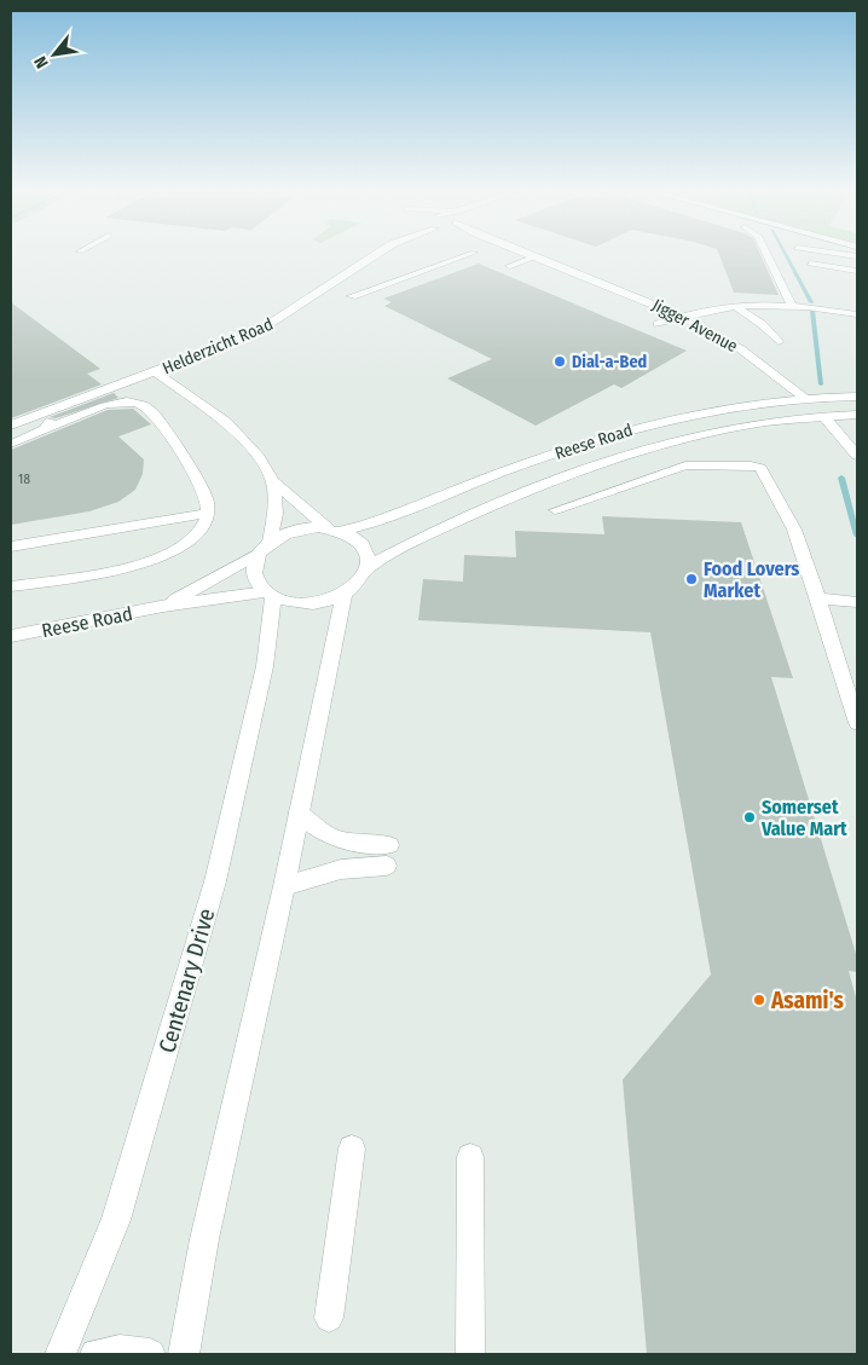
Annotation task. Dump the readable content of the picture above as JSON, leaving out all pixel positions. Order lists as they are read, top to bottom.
{
  "streets": {
    "street": [
      "Jigger Avenue",
      "Helderzicht Road",
      "Reese Road",
      "Centenary Drive"
    ]
  },
  "crossings": [
    ["Jigger Avenue", "Reese Road"],
    ["Reese Road", "Centenary Drive"]
  ],
  "places": [
    "Dial-a-Bed",
    "Food Lovers Market",
    "Somerset Value Mart",
    "Asami's"
  ],
  "house_numbers": ["18"],
  "north": "bottom left"
}
